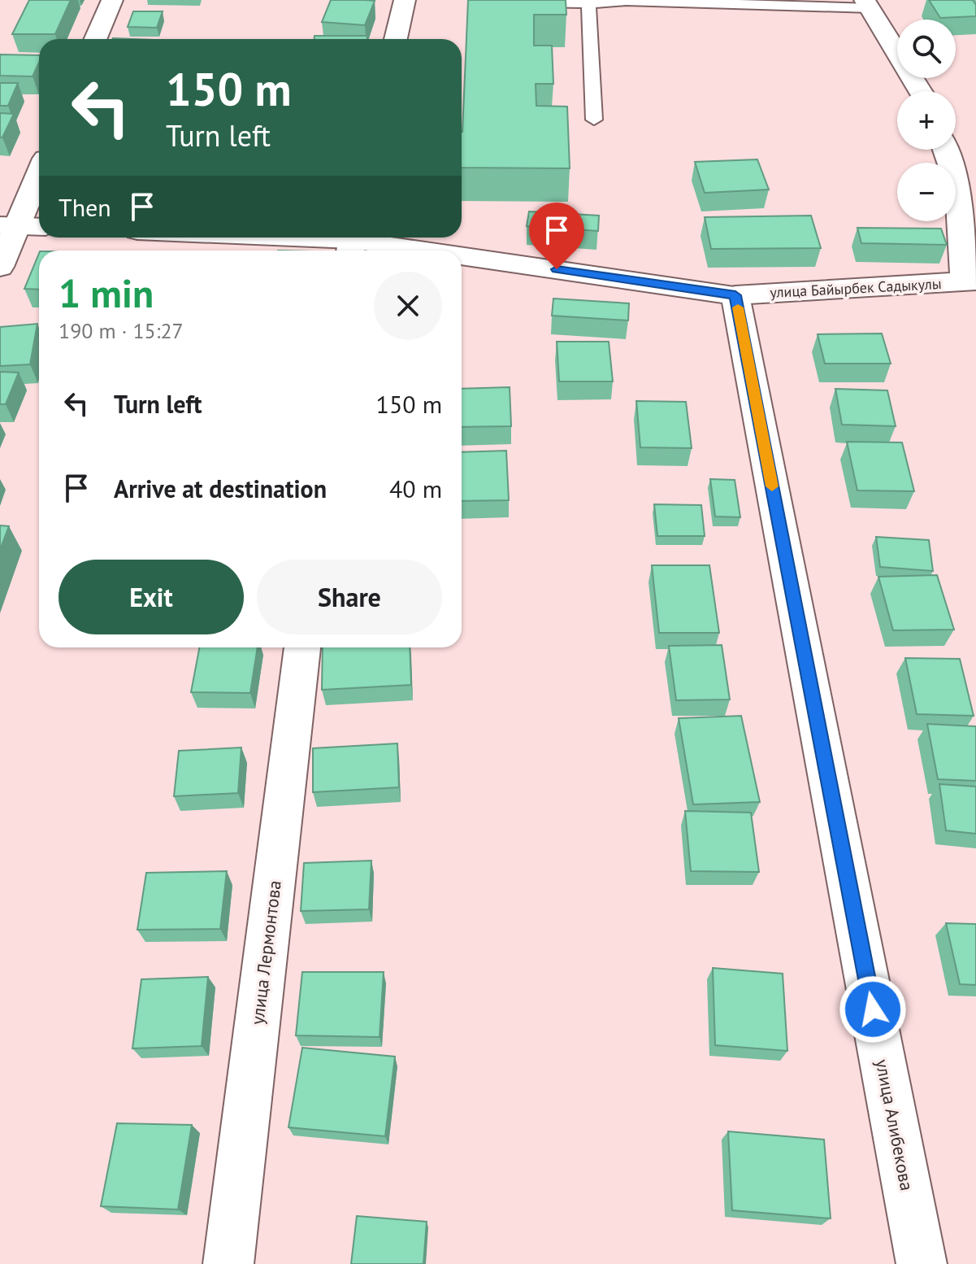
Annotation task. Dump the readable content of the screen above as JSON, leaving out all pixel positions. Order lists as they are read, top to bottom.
{
  "streets": {
    "street": ["улица Байырбек Садыкулы", "улица Лермонтова", "улица Алибекова"]
  },
  "crossings": [
    ["улица Байырбек Садыкулы", "улица Алибекова"]
  ],
  "page": {
    "map_buttons": ["+", "−"],
    "turn": ["150 m", "Turn left"],
    "then": "Then",
    "heading": ["1 min", "190 m · 15:27"],
    "list": [
      {
        "name": "Turn left",
        "value": "150 m"
      },
      {
        "name": "Arrive at destination",
        "value": "40 m"
      }
    ],
    "buttons": ["Exit", "Share"]
  }
}
